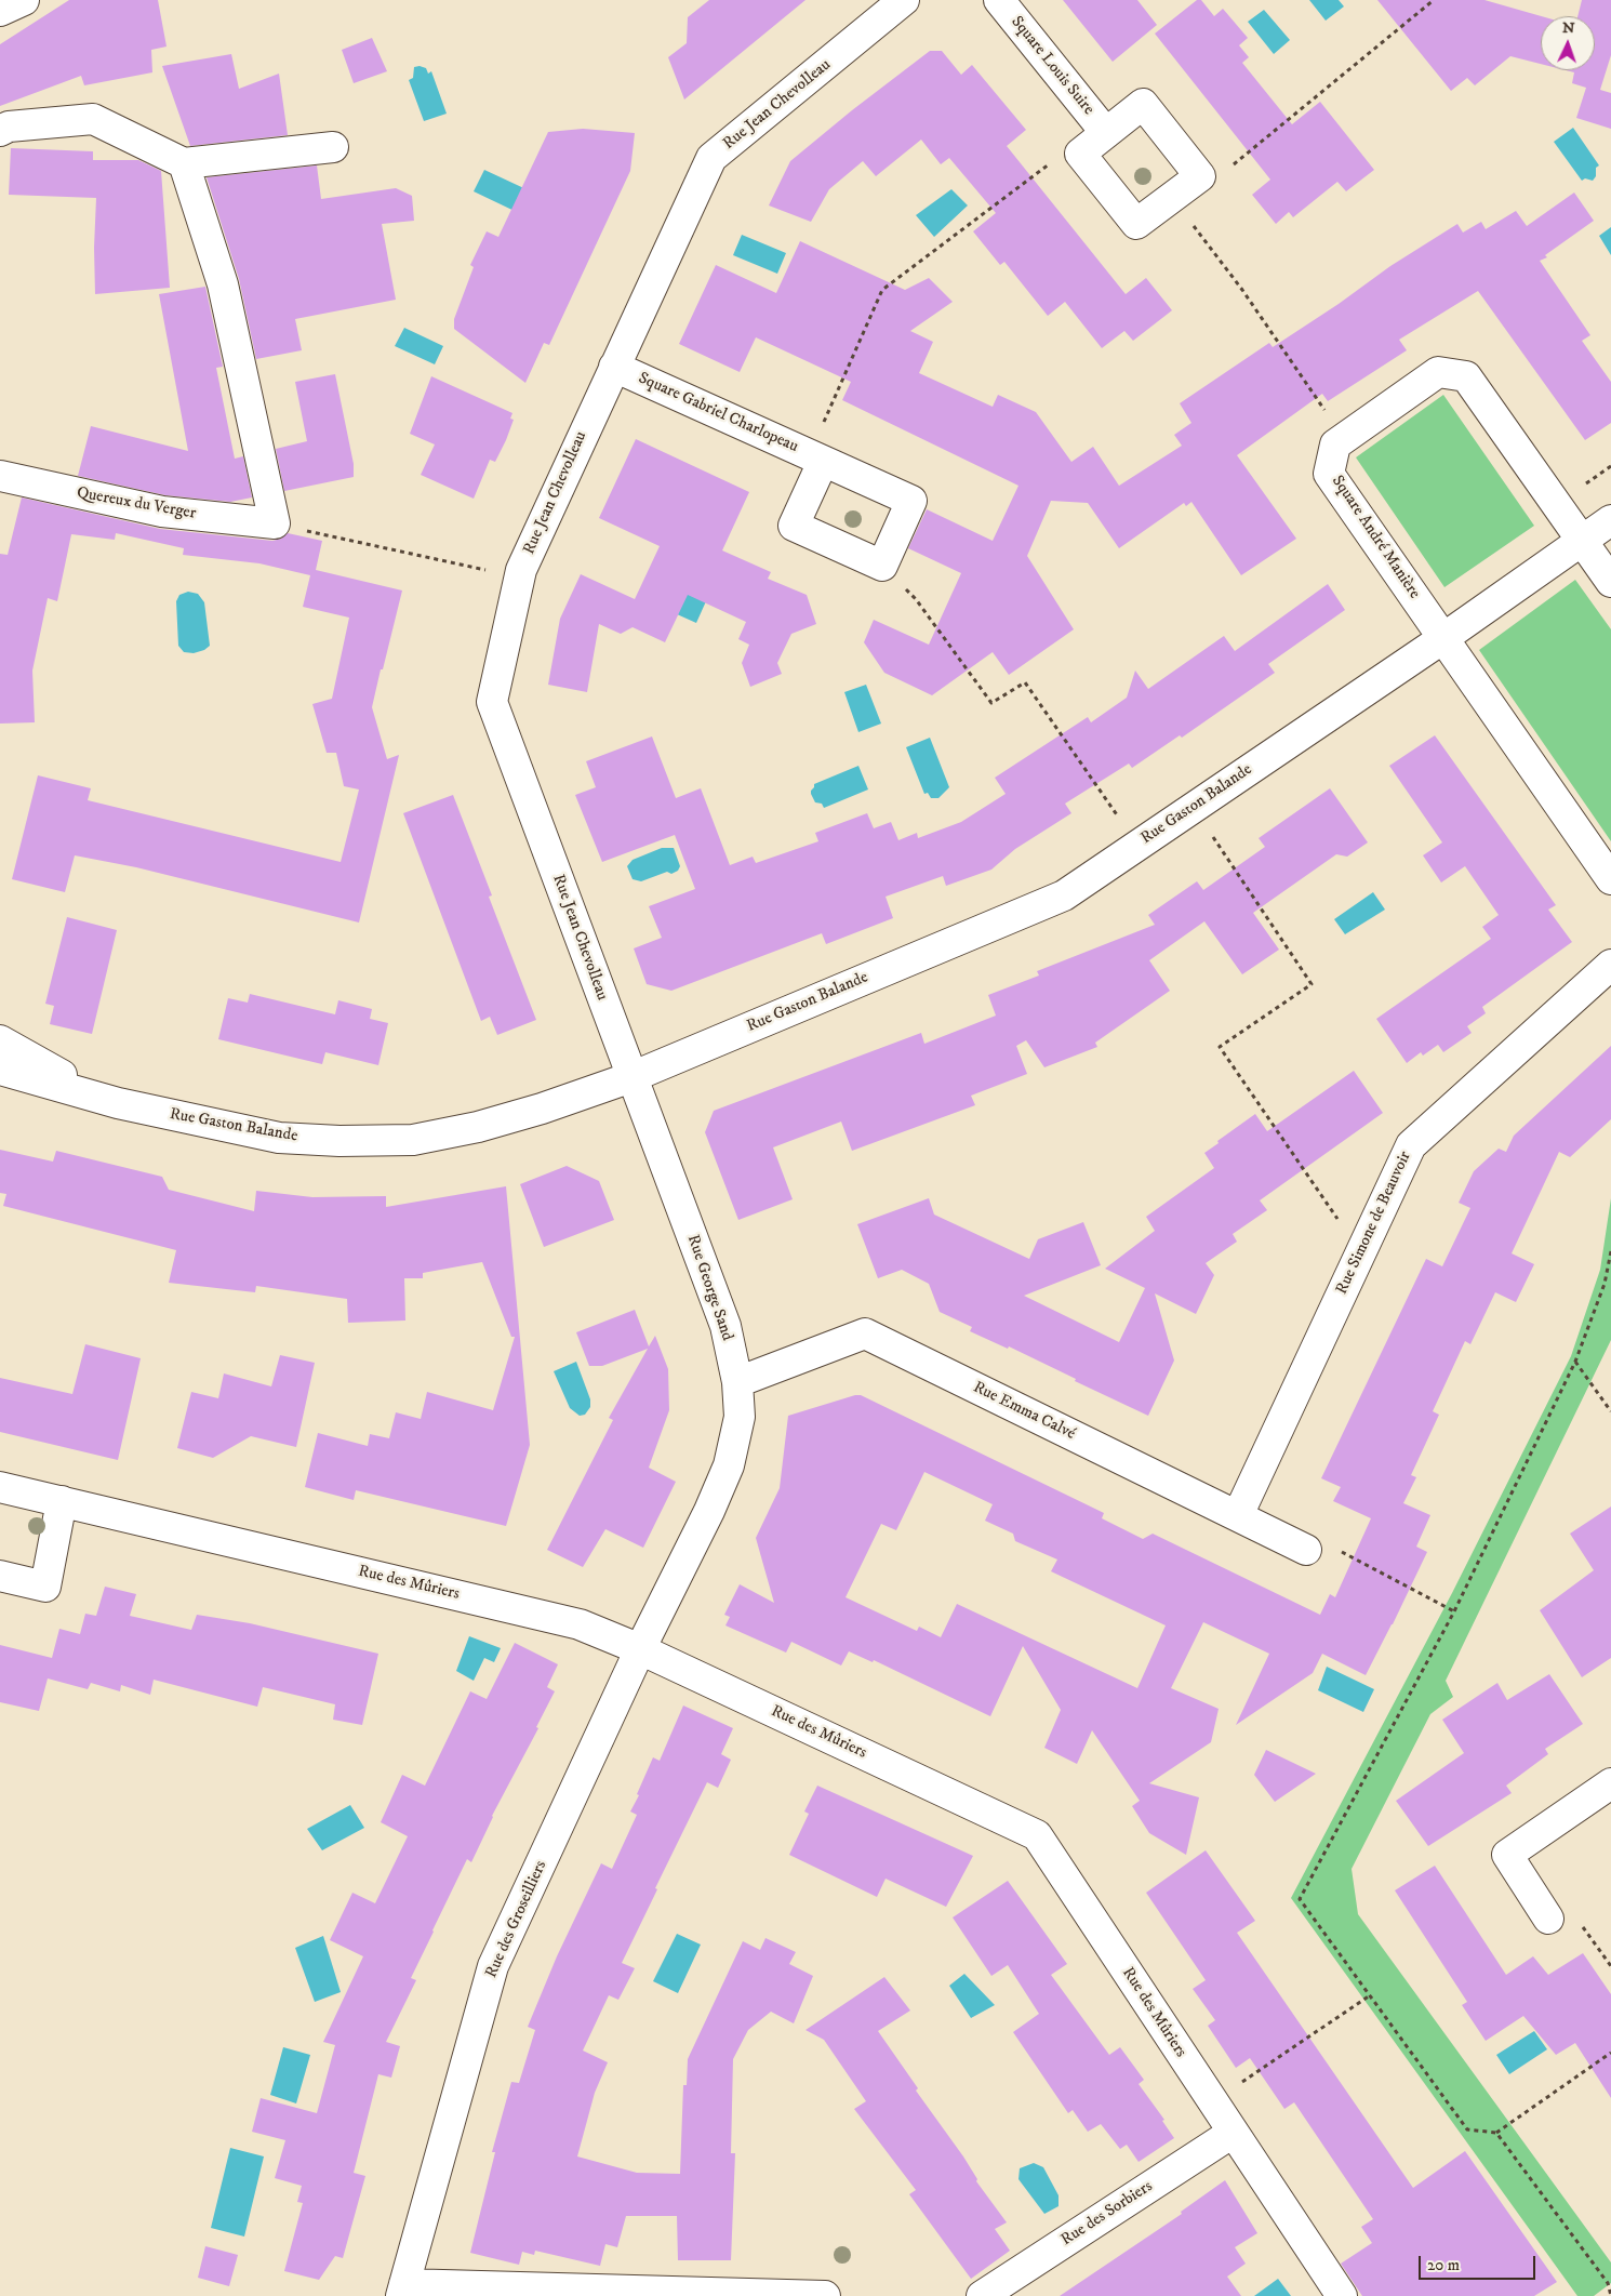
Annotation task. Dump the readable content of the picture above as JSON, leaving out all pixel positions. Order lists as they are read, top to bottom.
{
  "streets": {
    "street": [
      "Square Louis Suire",
      "Rue Jean Chevolleau",
      "Square Gabriel Charlopeau",
      "Quereux du Verger",
      "Square André Manière",
      "Rue Gaston Balande",
      "Rue Simone de Beauvoir",
      "Rue George Sand",
      "Rue Emma Calvé",
      "Rue des Mûriers",
      "Rue des Groseilliers",
      "Rue des Sorbiers"
    ]
  },
  "crossings": [
    ["Rue Jean Chevolleau", "Square Gabriel Charlopeau"],
    ["Rue Jean Chevolleau", "Rue Gaston Balande"],
    ["Rue Jean Chevolleau", "Rue George Sand"],
    ["Square André Manière", "Rue Gaston Balande"],
    ["Rue Gaston Balande", "Rue George Sand"],
    ["Rue Simone de Beauvoir", "Rue Emma Calvé"],
    ["Rue George Sand", "Rue Emma Calvé"],
    ["Rue George Sand", "Rue des Mûriers"],
    ["Rue George Sand", "Rue des Groseilliers"],
    ["Rue des Mûriers", "Rue des Groseilliers"],
    ["Rue des Mûriers", "Rue des Sorbiers"]
  ],
  "scale_bar": "20 m",
  "north": "top"
}
